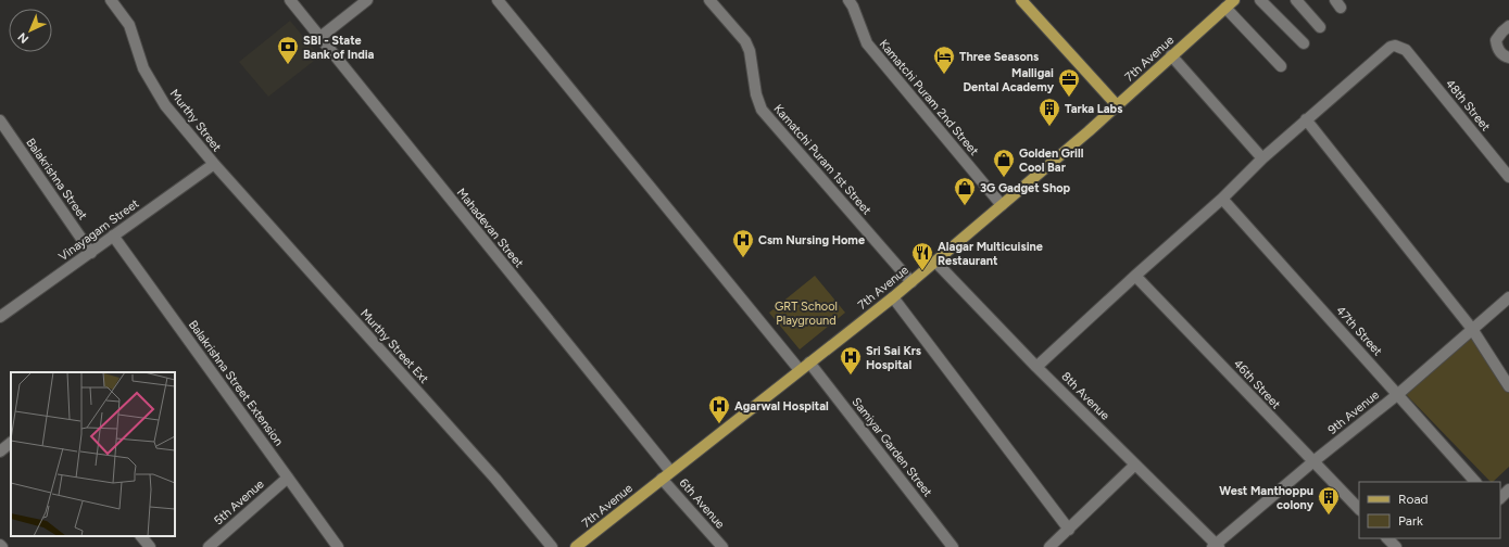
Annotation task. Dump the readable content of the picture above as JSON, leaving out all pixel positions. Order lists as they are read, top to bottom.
{
  "streets": {
    "main road": ["7th Avenue"],
    "street": [
      "Kamatchi Puram 2nd Street",
      "48th Street",
      "Murthy Street",
      "Kamatchi Puram 1st Street",
      "Balakrishna Street",
      "Mahadevan Street",
      "Vinayagam Street",
      "47th Street",
      "Murthy Street Ext",
      "Balakrishna Street Extension",
      "46th Street",
      "8th Avenue",
      "9th Avenue",
      "Samiyar Garden Street",
      "5th Avenue",
      "6th Avenue"
    ]
  },
  "crossings": [
    ["7th Avenue", "Kamatchi Puram 2nd Street"],
    ["7th Avenue", "Kamatchi Puram 1st Street"],
    ["7th Avenue", "Mahadevan Street"],
    ["7th Avenue", "8th Avenue"],
    ["7th Avenue", "Samiyar Garden Street"],
    ["7th Avenue", "6th Avenue"],
    ["Murthy Street", "Vinayagam Street"],
    ["Murthy Street", "Murthy Street Ext"],
    ["Balakrishna Street", "Vinayagam Street"],
    ["Mahadevan Street", "6th Avenue"],
    ["Vinayagam Street", "Murthy Street Ext"],
    ["Vinayagam Street", "Balakrishna Street Extension"],
    ["47th Street", "9th Avenue"],
    ["Balakrishna Street Extension", "5th Avenue"],
    ["46th Street", "9th Avenue"],
    ["8th Avenue", "9th Avenue"]
  ],
  "parks": ["GRT School Playground"],
  "places": {
    "bank": ["SBI - State Bank of India"],
    "hotel": ["Three Seasons"],
    "office": ["Malligai Dental Academy"],
    "building": ["Tarka Labs", "West Manthoppu colony"],
    "shop": ["Golden Grill Cool Bar", "3G Gadget Shop"],
    "hospital": ["Csm Nursing Home", "Sri Sai Krs Hospital", "Agarwal Hospital"],
    "restaurant": ["Alagar Multicuisine Restaurant"]
  },
  "legend": ["Road", "Park"],
  "north": "bottom left"
}
